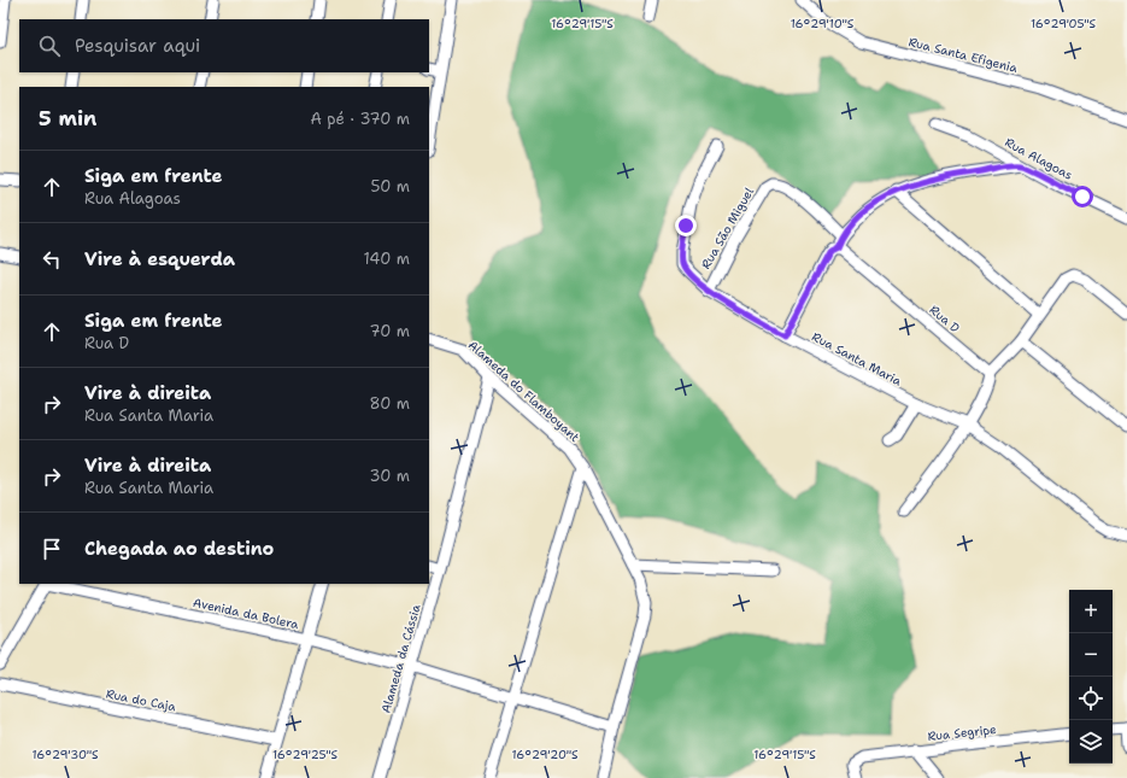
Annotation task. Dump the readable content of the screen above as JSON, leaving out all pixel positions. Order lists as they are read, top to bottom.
{
  "streets": {
    "street": [
      "Rua Santa Efigenia",
      "Rua Alagoas",
      "Rua São Miguel",
      "Rua D",
      "Rua Santa Maria",
      "Alameda do Flamboyant",
      "Avenida da Bolera",
      "Alameda da Cássia",
      "Rua do Caja",
      "Rua Segripe"
    ]
  },
  "crossings": [
    ["Rua São Miguel", "Rua Santa Maria"],
    ["Alameda do Flamboyant", "Avenida da Bolera"],
    ["Alameda do Flamboyant", "Alameda da Cássia"],
    ["Avenida da Bolera", "Alameda da Cássia"]
  ],
  "page": {
    "search": "Pesquisar aqui",
    "heading": ["5 min", "A pé · 370 m"],
    "list": [
      ["Siga em frente", "Rua Alagoas", "50 m"],
      ["Vire à esquerda", "140 m"],
      ["Siga em frente", "Rua D", "70 m"],
      ["Vire à direita", "Rua Santa Maria", "80 m"],
      ["Vire à direita", "Rua Santa Maria", "30 m"],
      "Chegada ao destino"
    ],
    "map_buttons": ["+", "−"]
  },
  "coordinates": [
    "16°29'15\"S",
    "16°29'10\"S",
    "16°29'05\"S",
    "16°29'30\"S",
    "16°29'25\"S",
    "16°29'20\"S"
  ]
}
